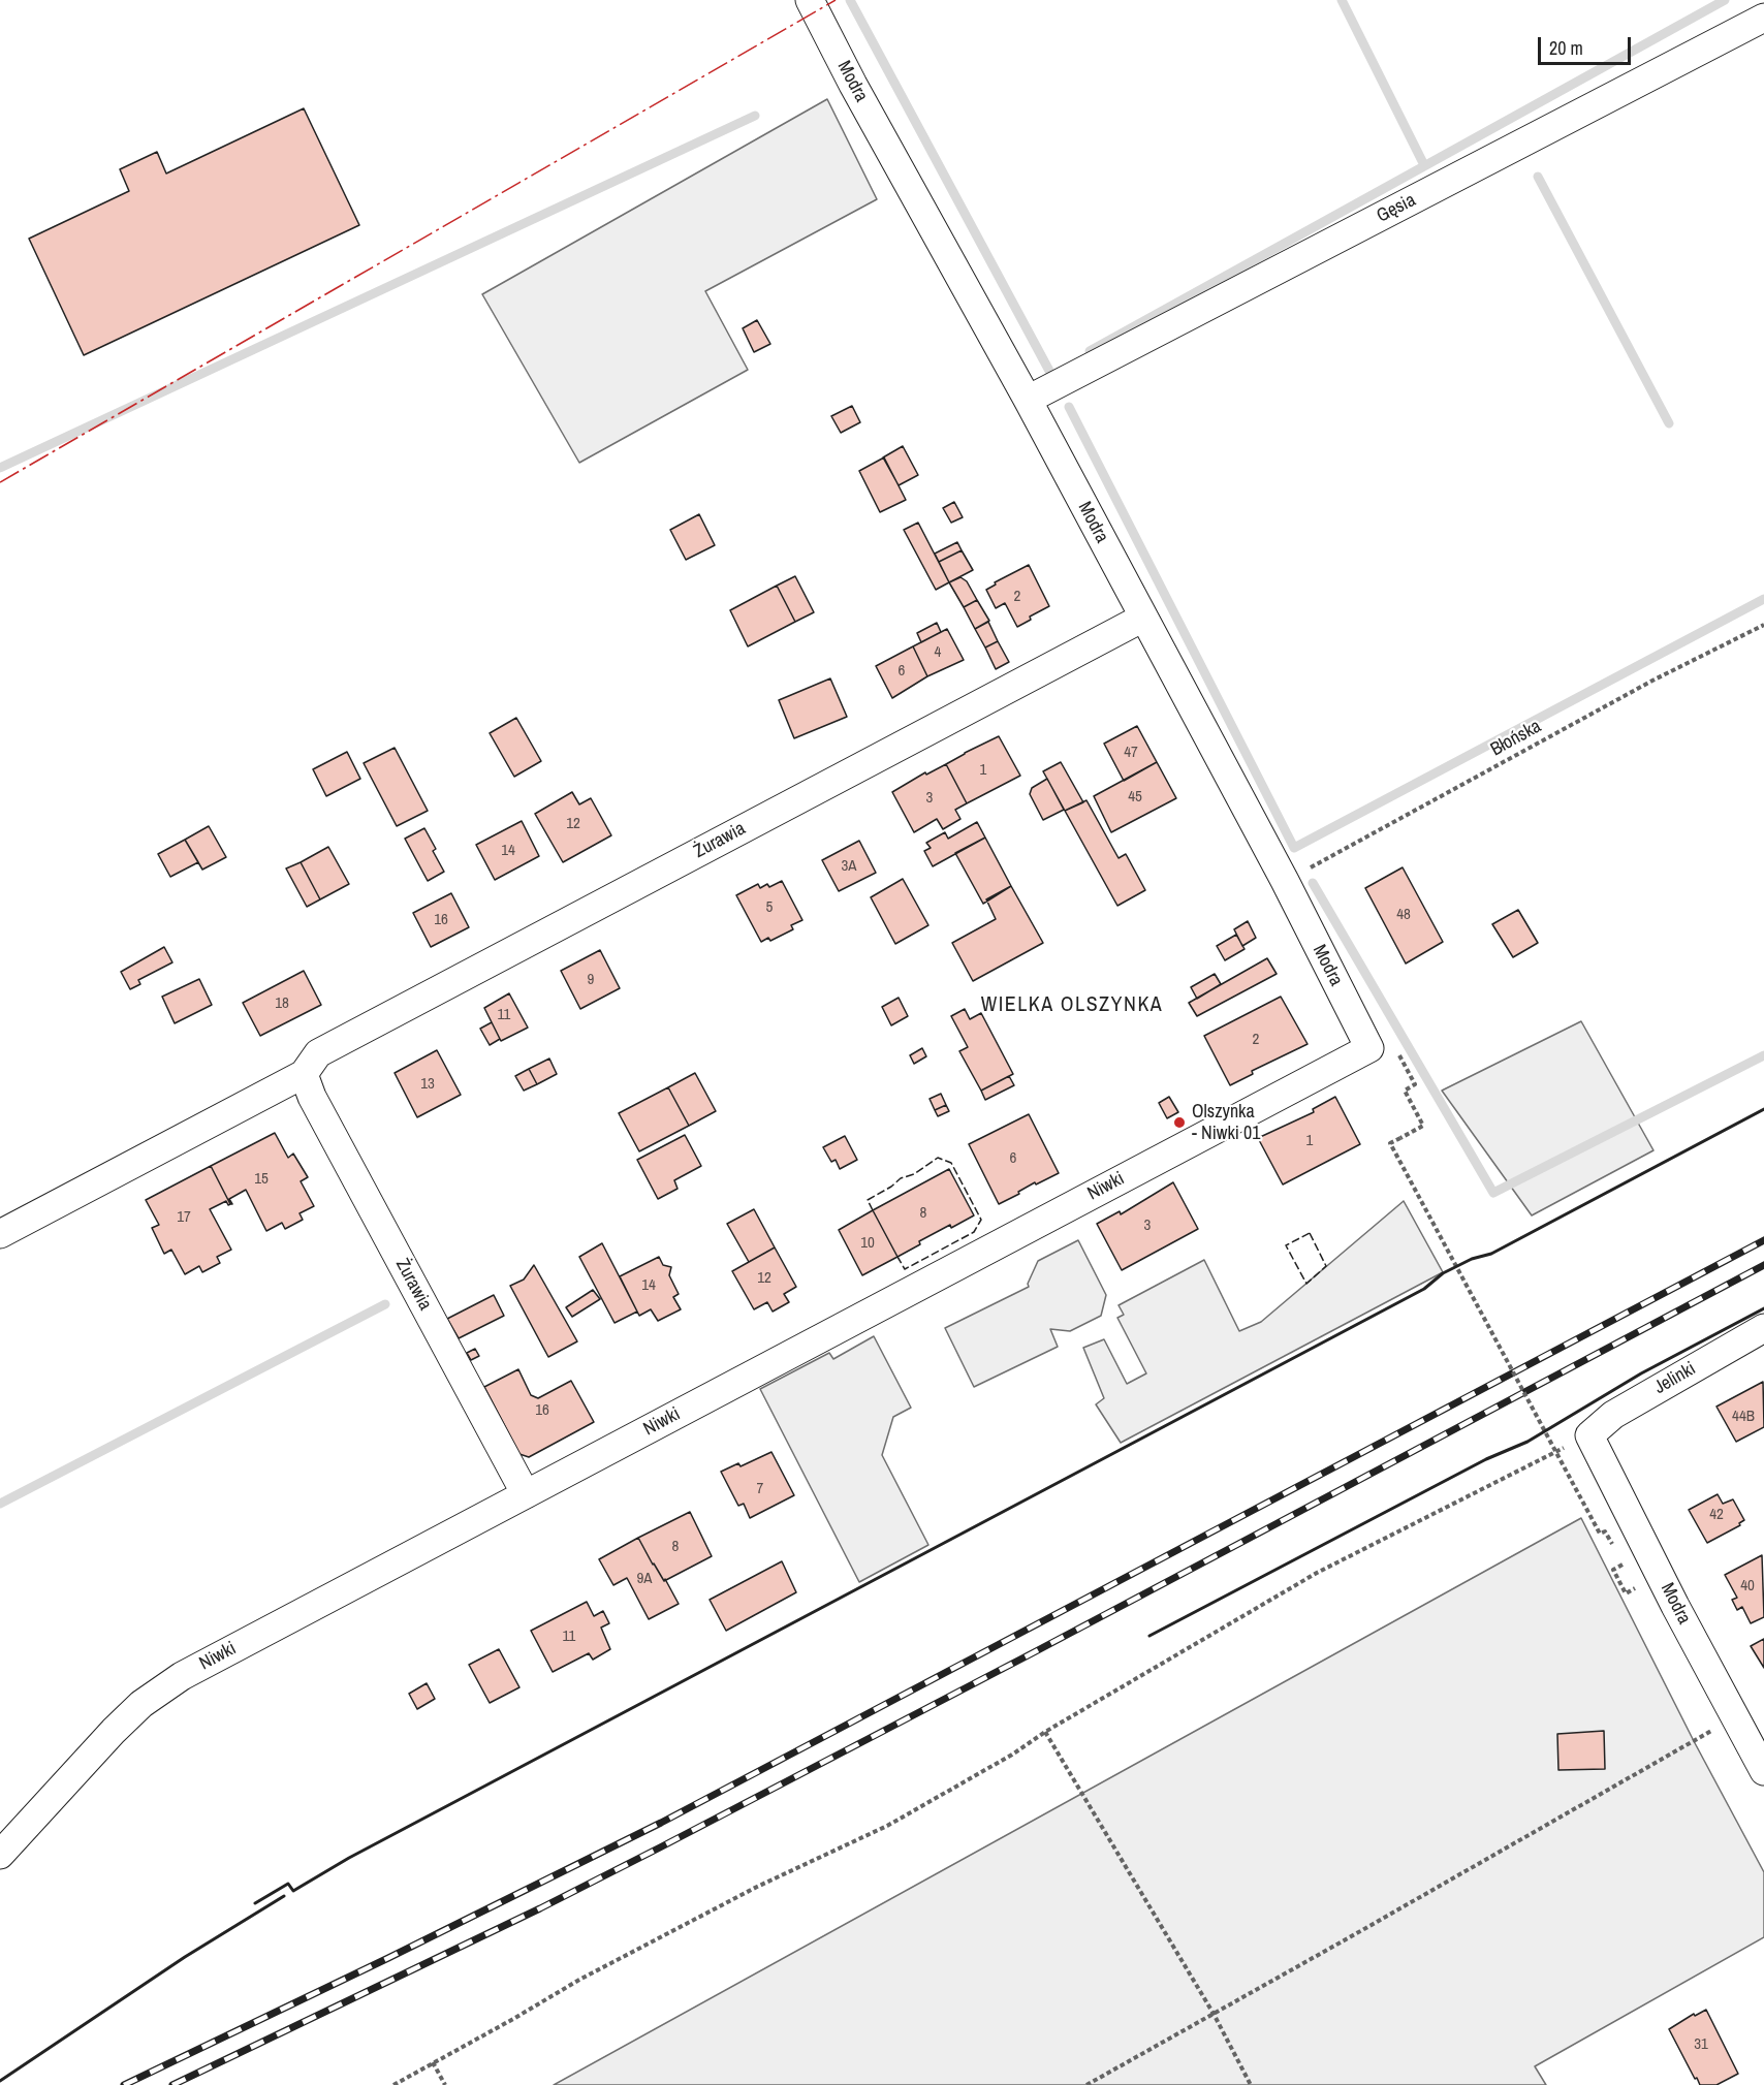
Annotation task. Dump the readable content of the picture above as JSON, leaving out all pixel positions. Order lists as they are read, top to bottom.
{
  "streets": {
    "street": [
      "Modra",
      "Gęsia",
      "Żurawia",
      "Niwki",
      "Jelinki"
    ],
    "path": ["Błońska"]
  },
  "crossings": [
    ["Modra", "Gęsia"],
    ["Modra", "Błońska"],
    ["Modra", "Żurawia"],
    ["Modra", "Niwki"],
    ["Modra", "Jelinki"],
    ["Żurawia", "Niwki"]
  ],
  "districts": ["WIELKA OLSZYNKA"],
  "places": ["Olszynka - Niwki 01"],
  "house_numbers": [
    "2",
    "4",
    "6",
    "47",
    "1",
    "45",
    "3",
    "12",
    "14",
    "3A",
    "5",
    "48",
    "16",
    "9",
    "18",
    "11",
    "2",
    "13",
    "1",
    "6",
    "15",
    "8",
    "17",
    "3",
    "10",
    "12",
    "14",
    "16",
    "44B",
    "7",
    "42",
    "8",
    "9A",
    "40",
    "11",
    "31"
  ],
  "scale_bar": "20 m"
}
